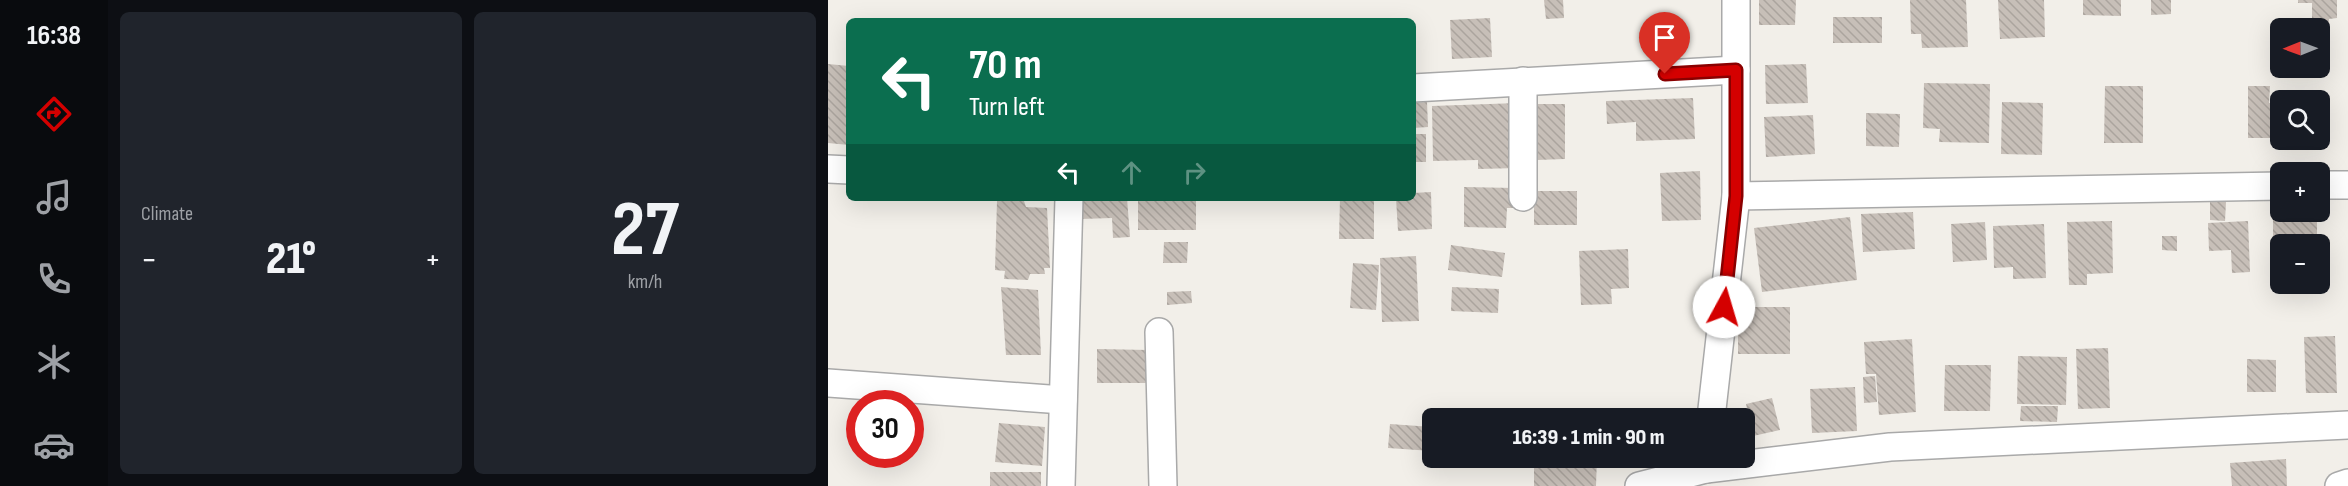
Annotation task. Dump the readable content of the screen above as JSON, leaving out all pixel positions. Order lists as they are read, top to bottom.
{
  "north": "left",
  "page": {
    "tabs": "16:38",
    "tile": [
      "Climate",
      ["27", "km/h"]
    ],
    "map_buttons": ["+", "−"],
    "turn": ["70 m", "Turn left"],
    "heat": ["−", "21°", "+"],
    "limit": "30",
    "trip": "16:39 · 1 min · 90 m"
  }
}
